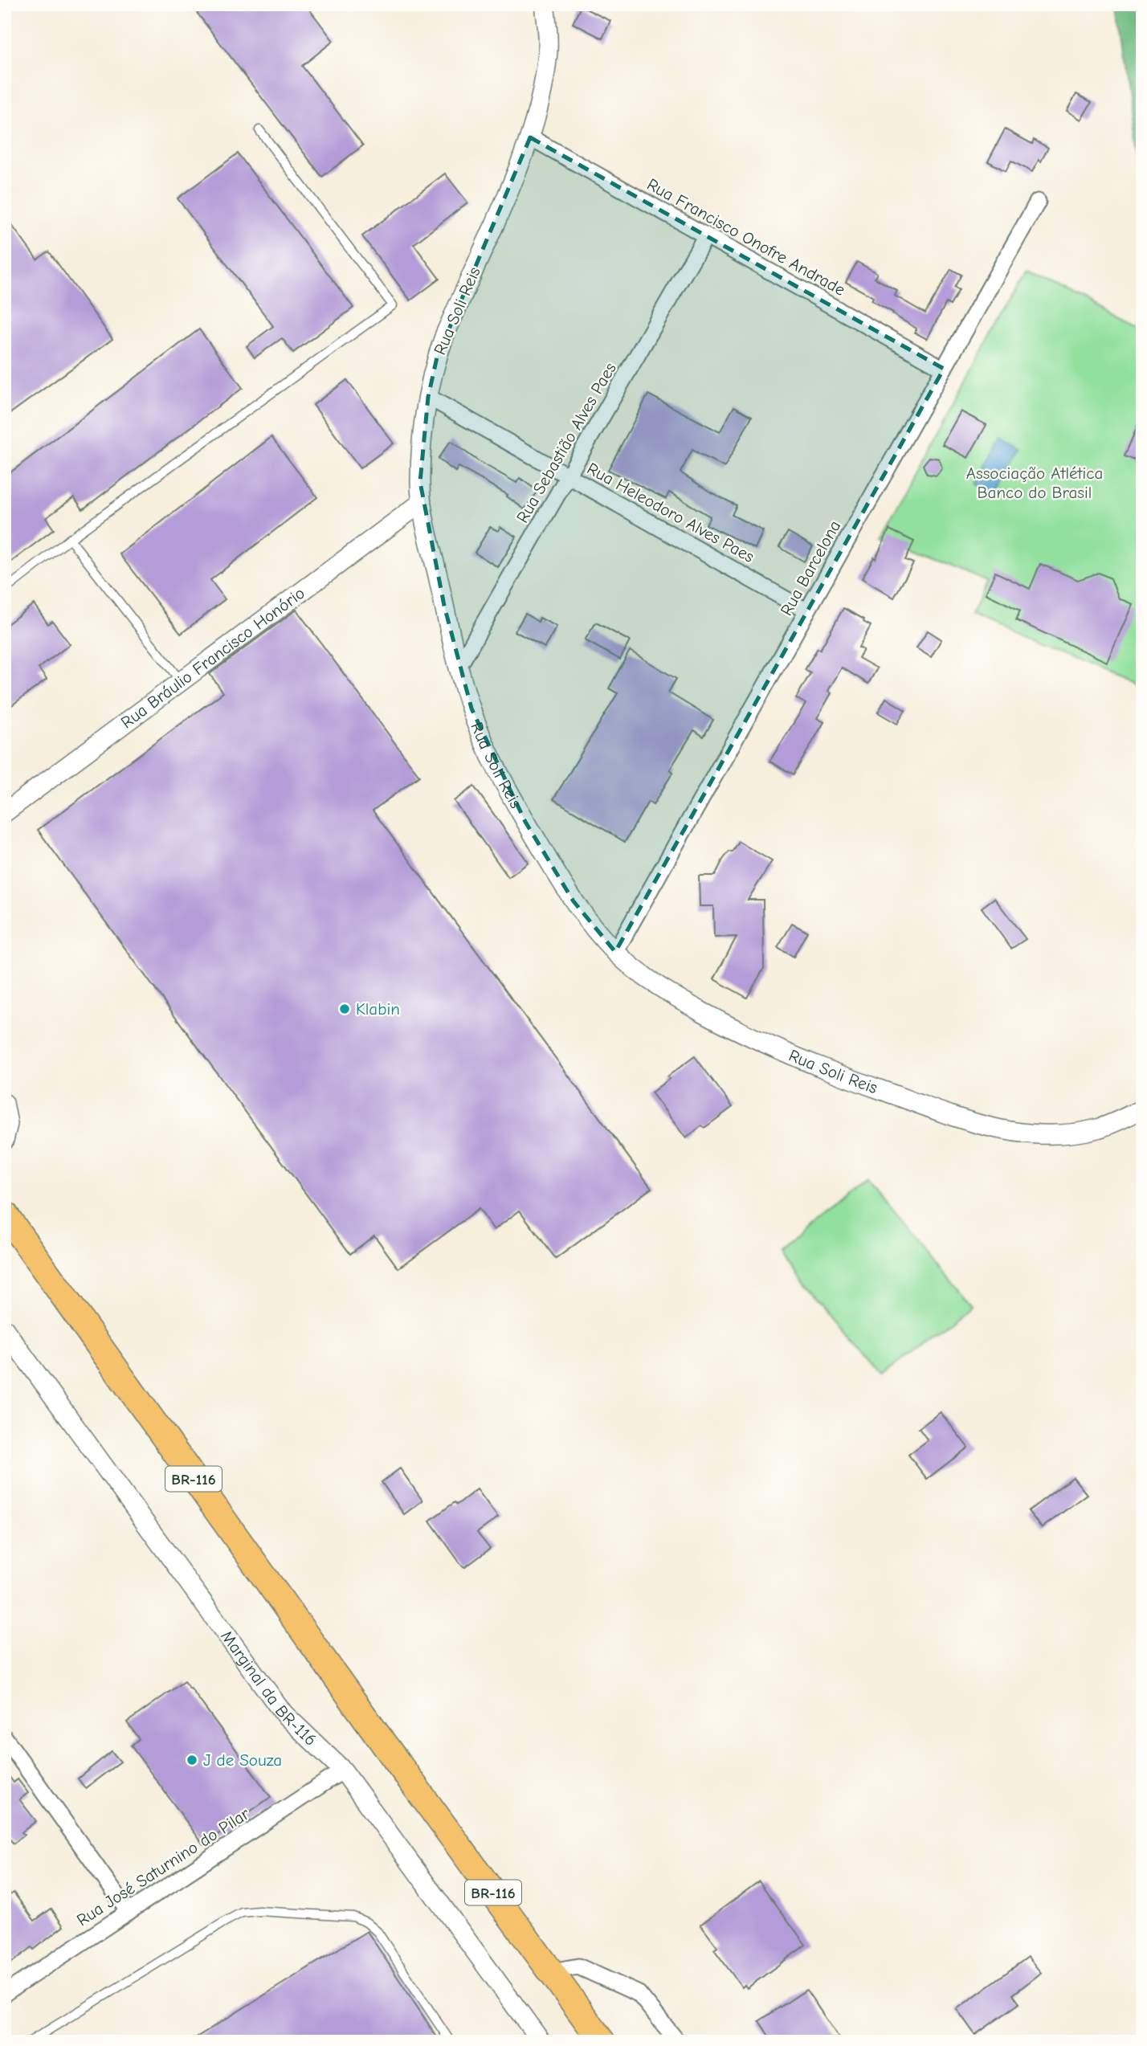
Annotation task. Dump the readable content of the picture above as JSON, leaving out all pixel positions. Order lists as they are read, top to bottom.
{
  "streets": {
    "highway": ["BR-116"],
    "street": [
      "Rua Francisco Onofre Andrade",
      "Rua Soli Reis",
      "Rua Sebastião Alves Paes",
      "Rua Heleodoro Alves Paes",
      "Rua Barcelona",
      "Rua Bráulio Francisco Honório",
      "Marginal da BR-116",
      "Rua José Saturnino do Pilar"
    ]
  },
  "crossings": [
    ["Rua Francisco Onofre Andrade", "Rua Soli Reis"],
    ["Rua Francisco Onofre Andrade", "Rua Sebastião Alves Paes"],
    ["Rua Francisco Onofre Andrade", "Rua Barcelona"],
    ["Rua Soli Reis", "Rua Sebastião Alves Paes"],
    ["Rua Soli Reis", "Rua Heleodoro Alves Paes"],
    ["Rua Soli Reis", "Rua Barcelona"],
    ["Rua Soli Reis", "Rua Bráulio Francisco Honório"],
    ["Rua Sebastião Alves Paes", "Rua Heleodoro Alves Paes"],
    ["Rua Heleodoro Alves Paes", "Rua Barcelona"],
    ["Marginal da BR-116", "Rua José Saturnino do Pilar"]
  ],
  "parks": ["Associação Atlética Banco do Brasil"],
  "places": ["Klabin", "J de Souza"]
}
